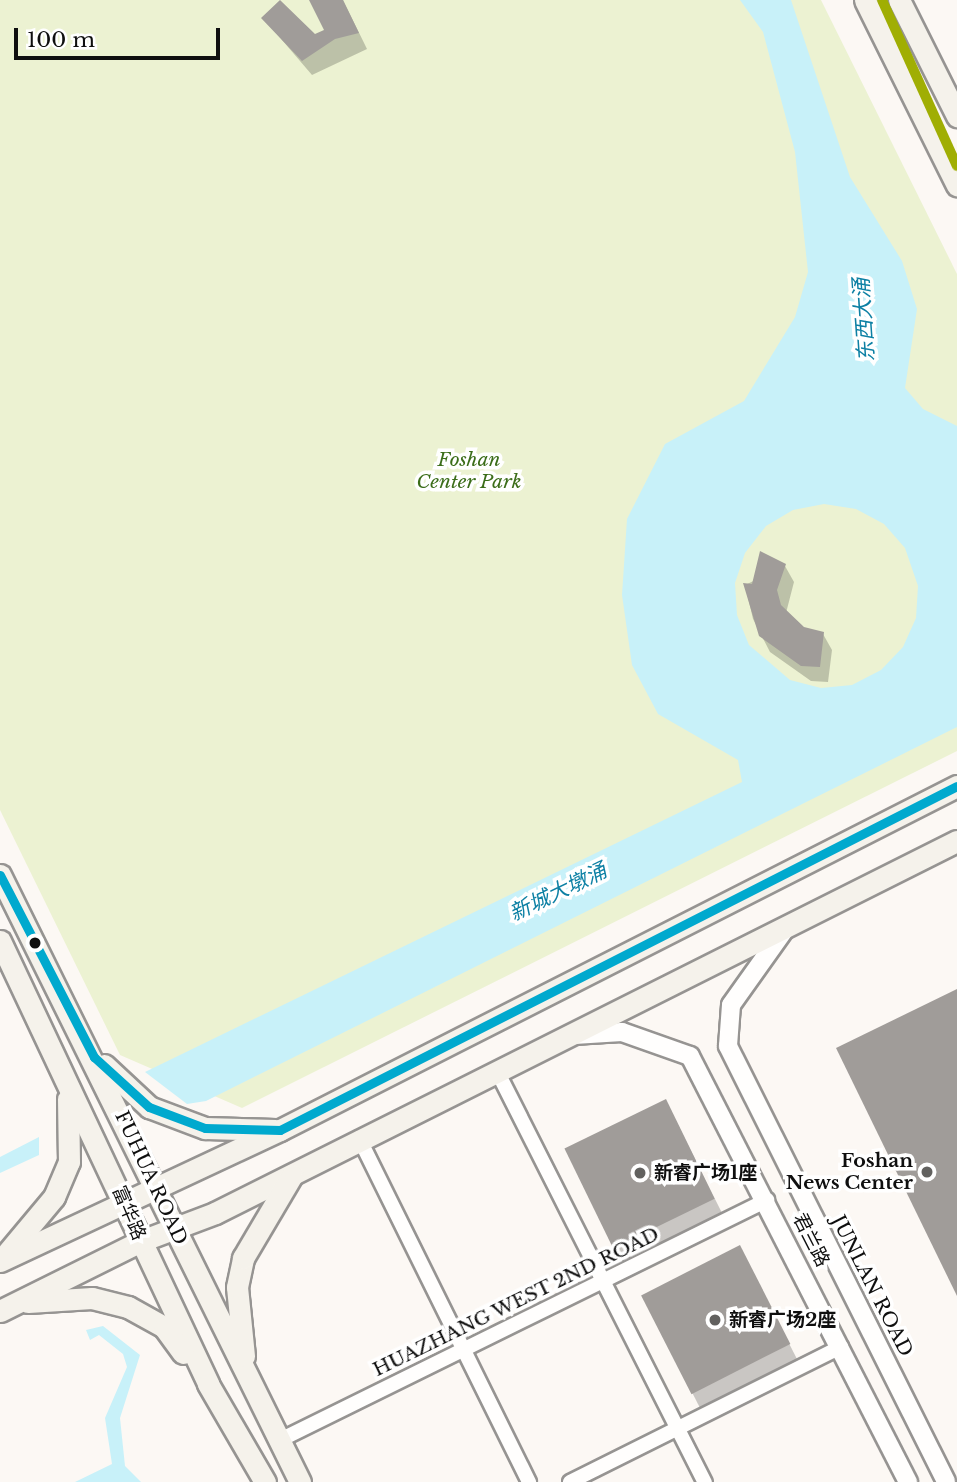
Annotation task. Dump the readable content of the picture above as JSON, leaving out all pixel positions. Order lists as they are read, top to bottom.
{
  "streets": {
    "main road": ["FUHUA ROAD", "富华路"],
    "street": ["君兰路", "JUNLAN ROAD", "HUAZHANG WEST 2ND ROAD"]
  },
  "crossings": [
    ["FUHUA ROAD", "HUAZHANG WEST 2ND ROAD"],
    ["君兰路", "HUAZHANG WEST 2ND ROAD"]
  ],
  "water": ["东西大涌", "新城大墩涌"],
  "parks": ["Foshan Center Park"],
  "places": ["Foshan News Center", "新睿广场1座", "新睿广场2座"],
  "scale_bar": "100 m"
}
